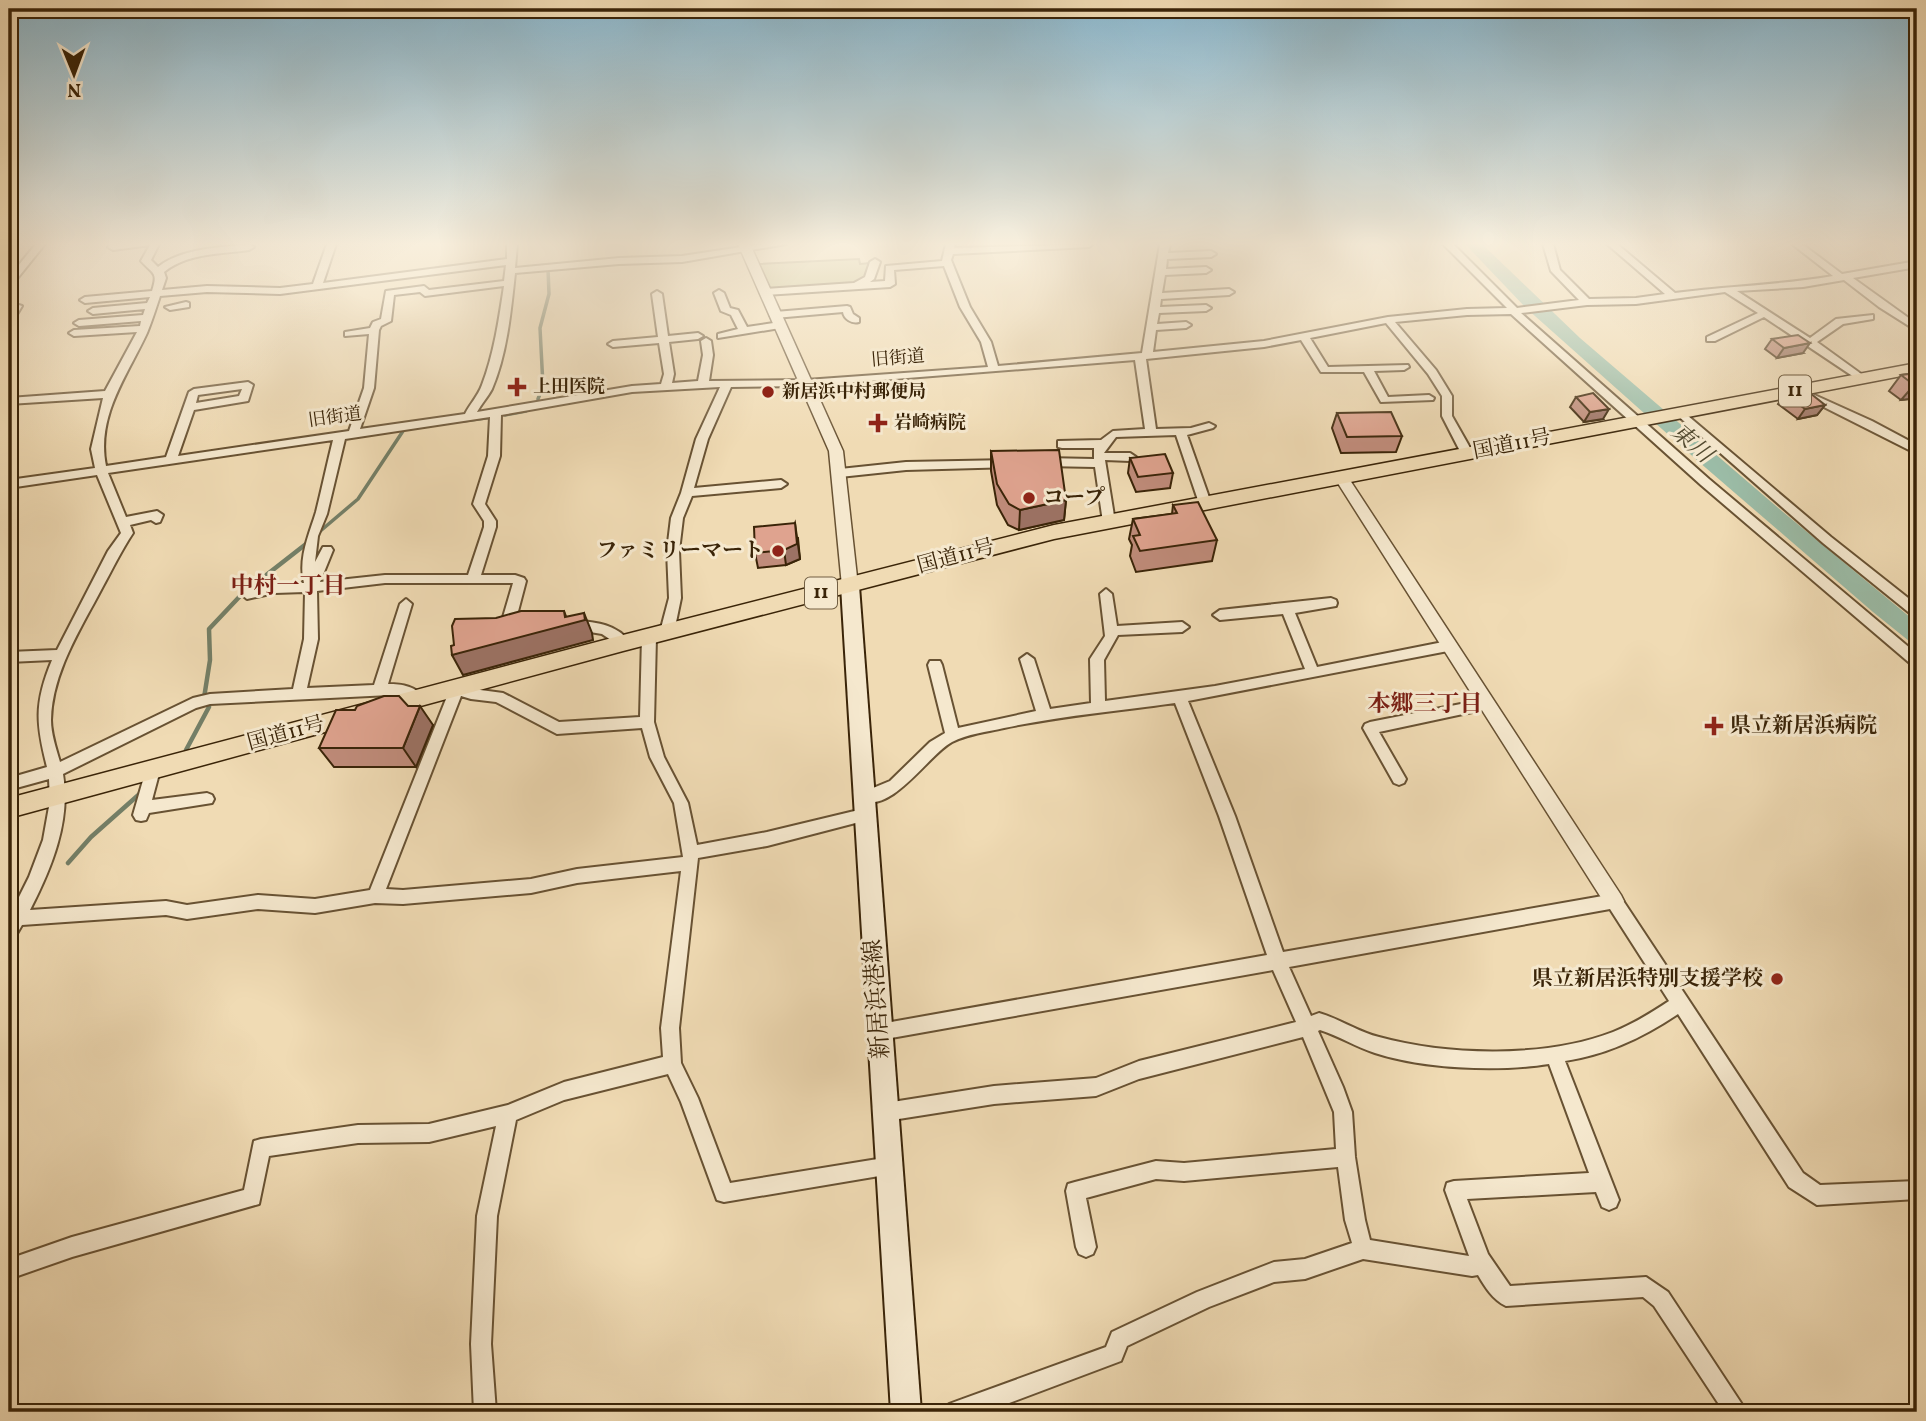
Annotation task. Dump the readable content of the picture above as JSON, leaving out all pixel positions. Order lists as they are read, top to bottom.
{
  "streets": {
    "highway": ["11", "国道11号"],
    "main road": ["新居浜港線"],
    "street": ["旧街道"]
  },
  "crossings": [
    ["国道11号", "新居浜港線"]
  ],
  "districts": ["中村一丁目", "本郷三丁目"],
  "water": ["東川"],
  "places": {
    "health": ["上田医院", "岩崎病院", "県立新居浜病院"],
    "other": [
      "新居浜中村郵便局",
      "コープ",
      "ファミリーマート",
      "県立新居浜特別支援学校"
    ]
  },
  "north": "bottom"
}
